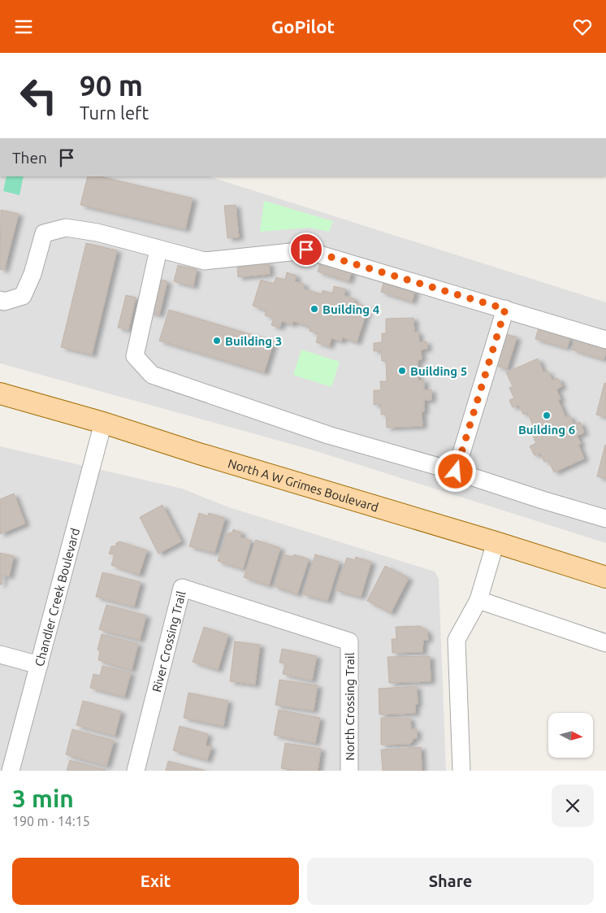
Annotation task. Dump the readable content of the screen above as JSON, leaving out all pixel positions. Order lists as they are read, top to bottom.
{
  "streets": {
    "main road": ["North A W Grimes Boulevard"],
    "street": ["Chandler Creek Boulevard", "River Crossing Trail", "North Crossing Trail"]
  },
  "crossings": [
    ["North A W Grimes Boulevard", "Chandler Creek Boulevard"],
    ["River Crossing Trail", "North Crossing Trail"]
  ],
  "places": [
    "Building 4",
    "Building 3",
    "Building 5",
    "Building 6"
  ],
  "north": "right",
  "page": {
    "header": "GoPilot",
    "turn": ["90 m", "Turn left"],
    "then": "Then",
    "heading": ["3 min", "190 m · 14:15"],
    "buttons": ["Exit", "Share"]
  }
}
